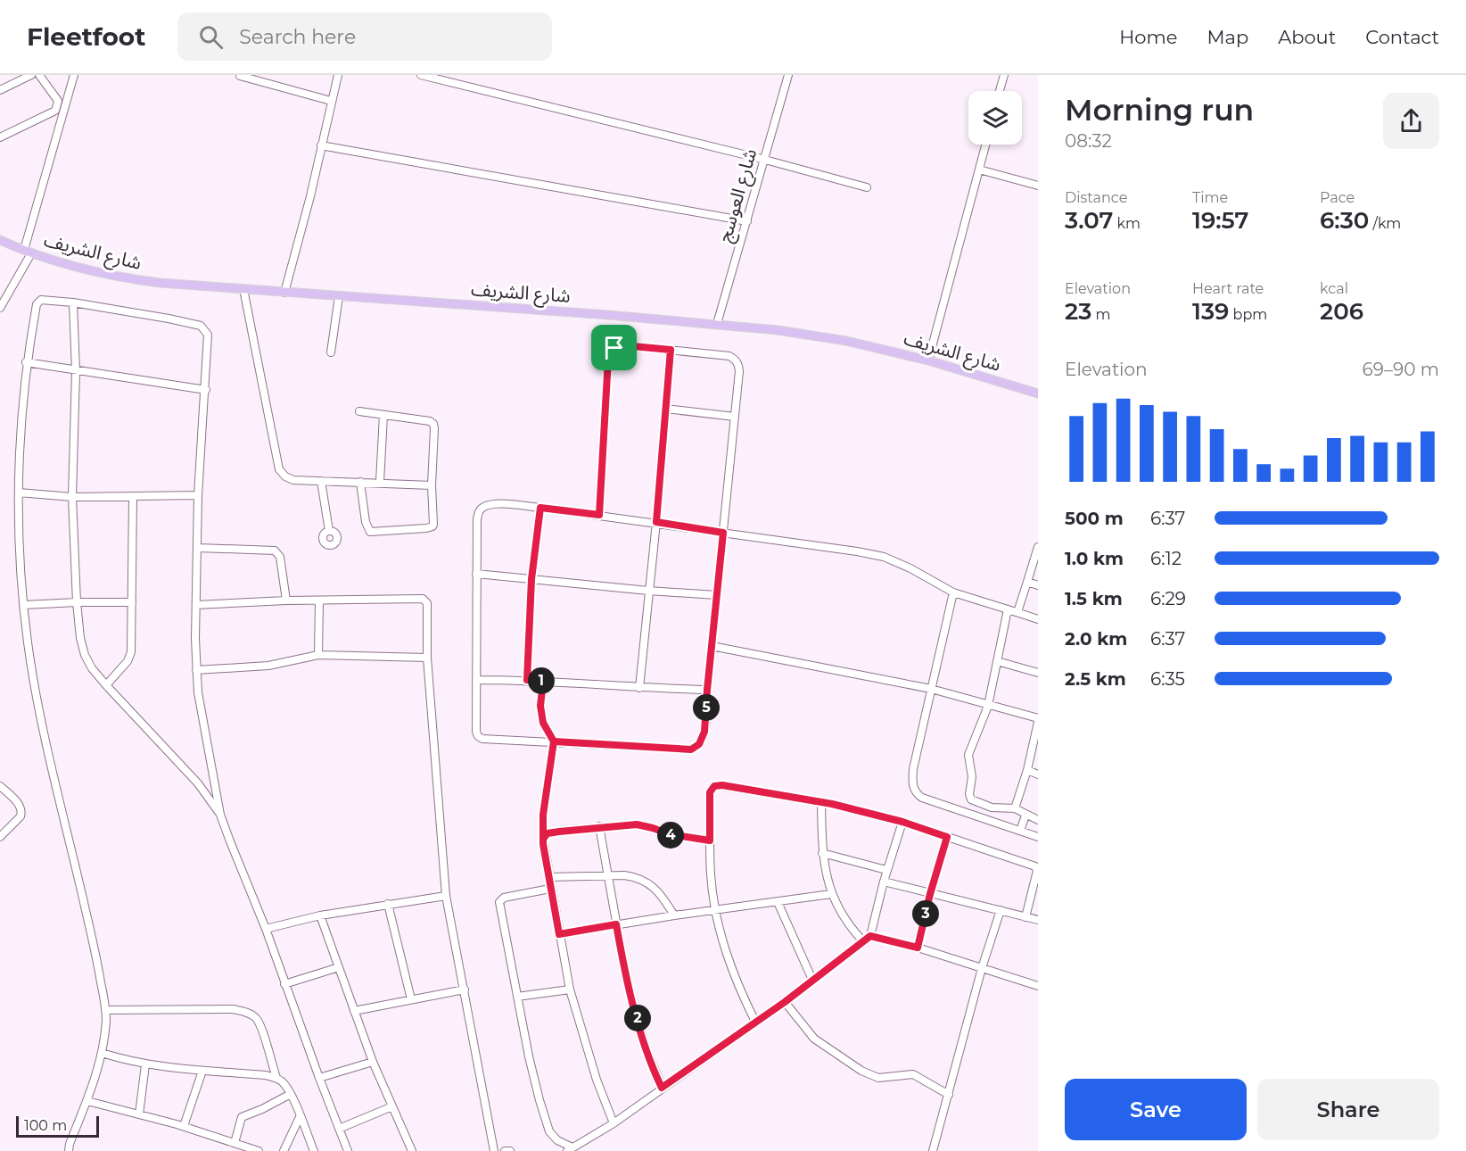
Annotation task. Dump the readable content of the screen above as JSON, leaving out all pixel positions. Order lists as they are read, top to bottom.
{
  "streets": {
    "main road": ["شارع الشريف"],
    "street": ["شارع العوسج"]
  },
  "crossings": [
    ["شارع العوسج", "شارع الشريف"]
  ],
  "scale_bar": "100 m",
  "page": {
    "header": "Fleetfoot",
    "search": "Search here",
    "nav": [
      "Home",
      "Map",
      "About",
      "Contact"
    ],
    "heading": ["Morning run", "08:32"],
    "stats": [
      ["Distance", "3.07 km"],
      ["Time", "19:57"],
      ["Pace", "6:30 /km"],
      ["Elevation", "23 m"],
      ["Heart rate", "139 bpm"],
      ["kcal", "206"]
    ],
    "chart": ["Elevation", "69–90 m"],
    "list": [
      {
        "name": "500 m",
        "note": "6:37"
      },
      {
        "name": "1.0 km",
        "note": "6:12"
      },
      {
        "name": "1.5 km",
        "note": "6:29"
      },
      {
        "name": "2.0 km",
        "note": "6:37"
      },
      {
        "name": "2.5 km",
        "note": "6:35"
      }
    ],
    "pins": [
      "1",
      "5",
      "4",
      "3",
      "2"
    ],
    "buttons": ["Save", "Share"],
    "scale": "100 m"
  }
}
